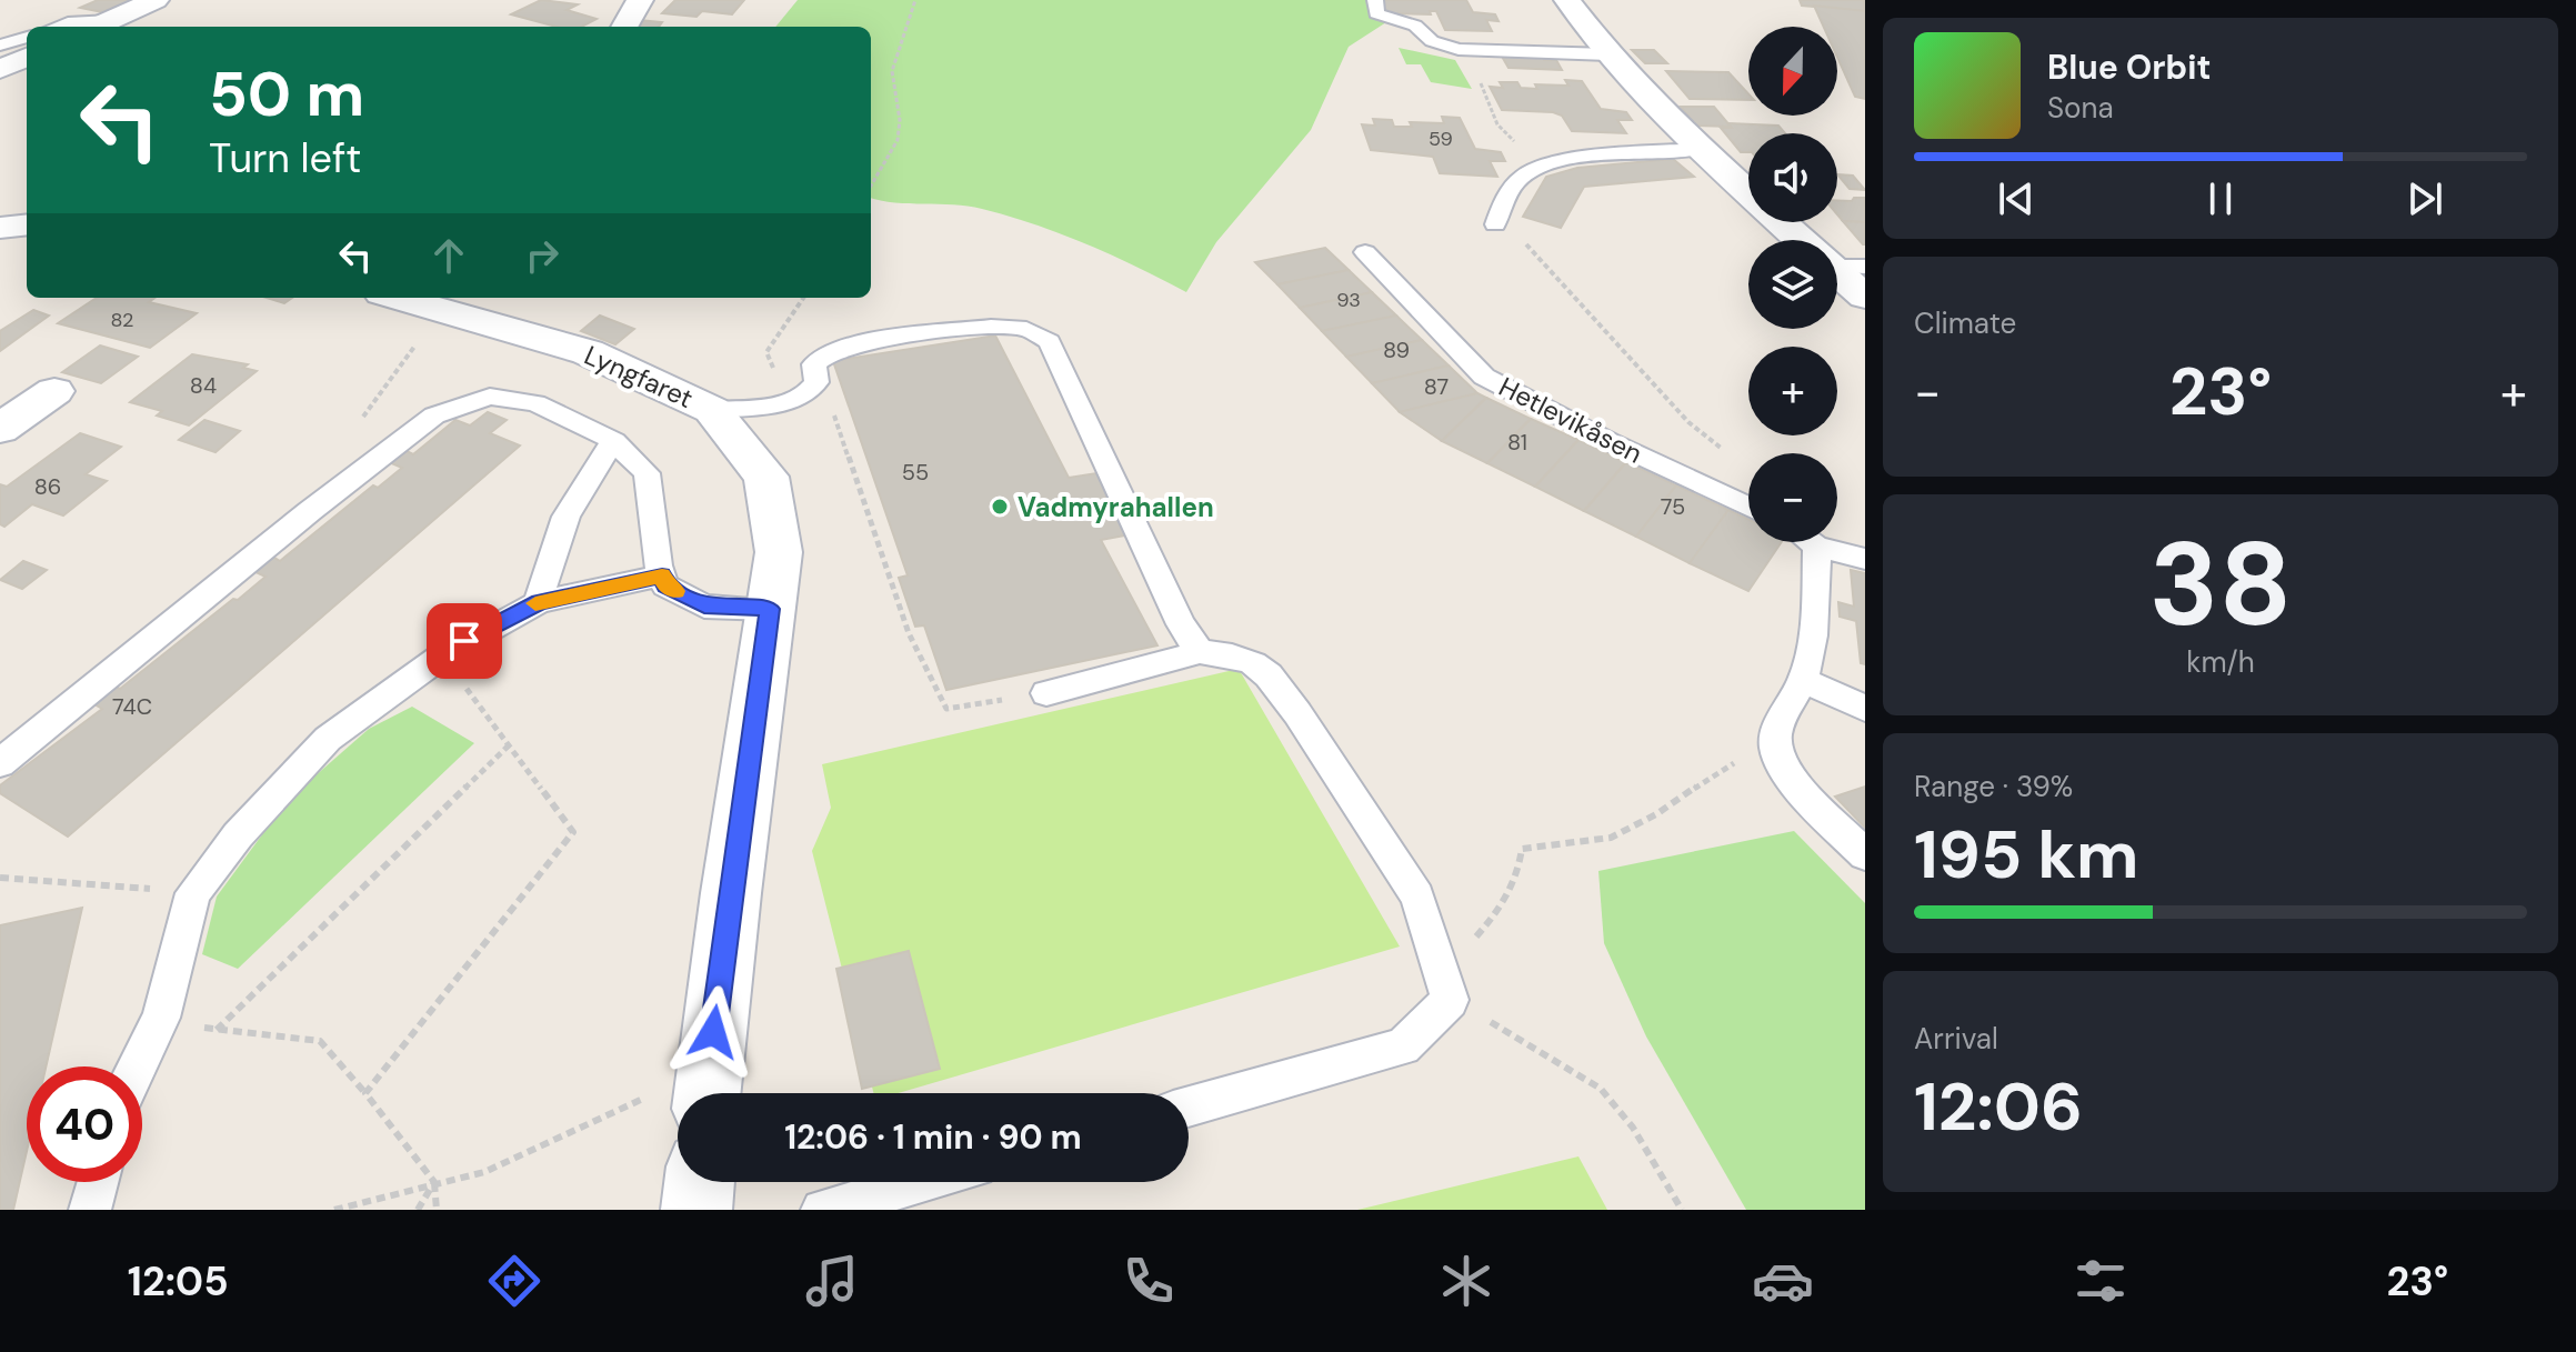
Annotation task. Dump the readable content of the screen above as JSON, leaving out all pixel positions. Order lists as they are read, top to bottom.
{
  "streets": {
    "street": ["Lyngfaret"],
    "lane": ["Hetlevikåsen"]
  },
  "places": ["Vadmyrahallen"],
  "house_numbers": [
    "59",
    "93",
    "82",
    "89",
    "84",
    "87",
    "81",
    "55",
    "86",
    "75",
    "74C"
  ],
  "north": "bottom",
  "page": {
    "map_buttons": ["+", "−"],
    "turn": ["50 m", "Turn left"],
    "song": ["Blue Orbit", "Sona"],
    "tile": [
      "Climate",
      ["38", "km/h"],
      ["Range · 39%", "195 km"],
      ["Arrival", "12:06"]
    ],
    "heat": ["−", "23°", "+"],
    "limit": "40",
    "trip": "12:06 · 1 min · 90 m",
    "tabs": ["12:05", "23°"]
  }
}
